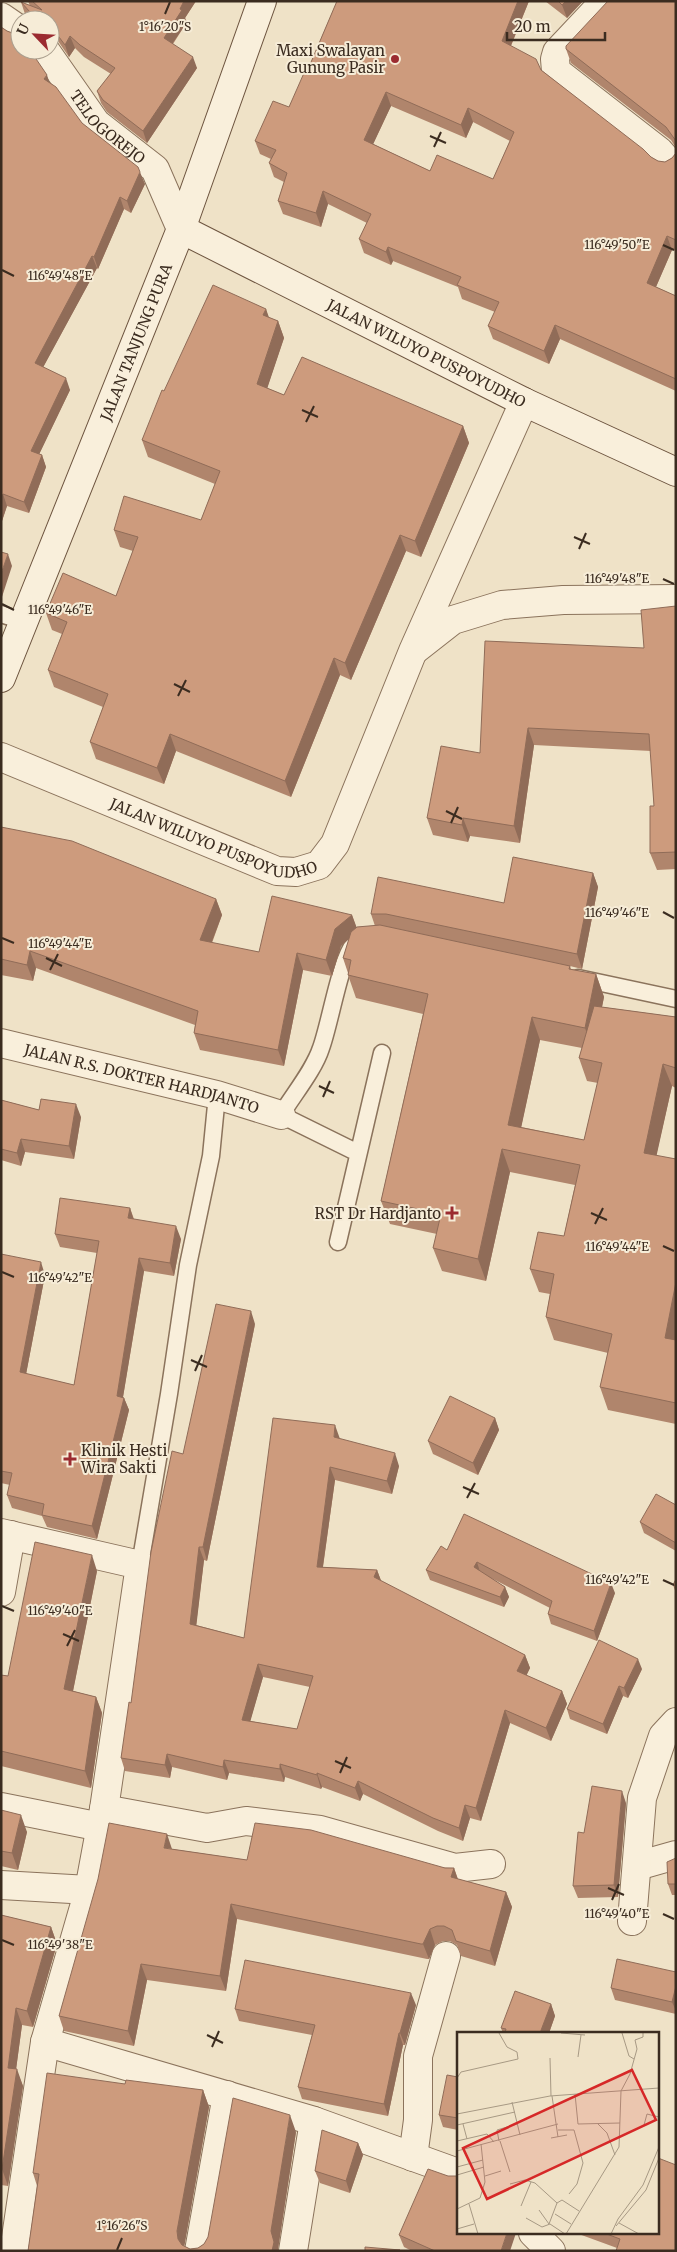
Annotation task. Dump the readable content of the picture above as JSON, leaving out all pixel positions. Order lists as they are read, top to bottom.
{
  "streets": {
    "street": [
      "TELOGOREJO",
      "JALAN TANJUNG PURA",
      "JALAN WILUYO PUSPOYUDHO",
      "JALAN R.S. DOKTER HARDJANTO"
    ]
  },
  "crossings": [
    ["TELOGOREJO", "JALAN TANJUNG PURA"],
    ["TELOGOREJO", "JALAN WILUYO PUSPOYUDHO"],
    ["JALAN TANJUNG PURA", "JALAN WILUYO PUSPOYUDHO"]
  ],
  "places": {
    "other": ["Maxi Swalayan Gunung Pasir"],
    "health": ["RST Dr Hardjanto", "Klinik Hesti Wira Sakti"]
  },
  "scale_bar": "20 m",
  "north": "top left",
  "coordinates": [
    "1°16'20\"S",
    "116°49'50\"E",
    "116°49'48\"E",
    "116°49'46\"E",
    "116°49'44\"E",
    "116°49'42\"E",
    "116°49'40\"E",
    "116°49'38\"E",
    "1°16'26\"S"
  ]
}
